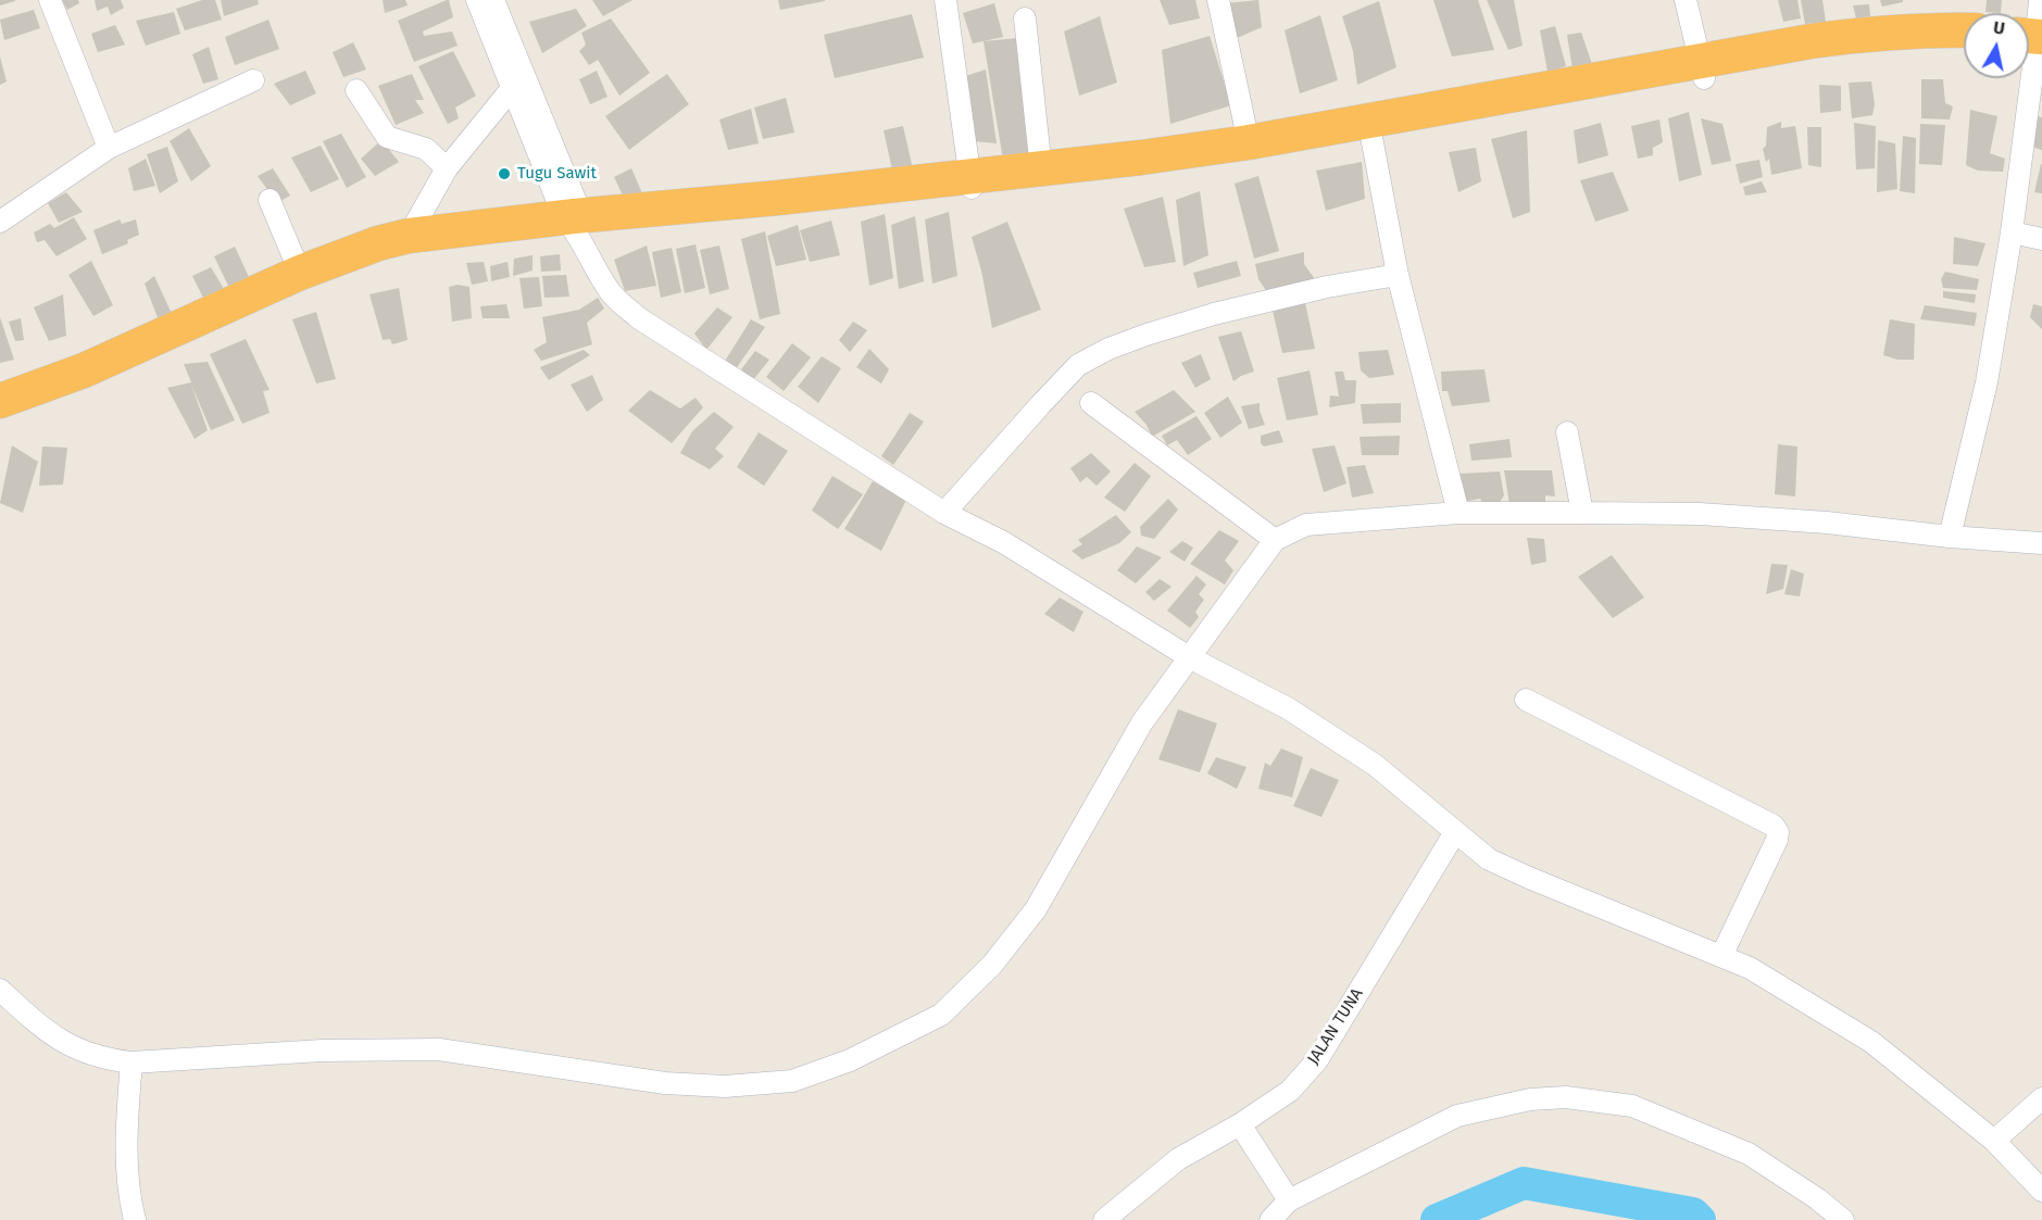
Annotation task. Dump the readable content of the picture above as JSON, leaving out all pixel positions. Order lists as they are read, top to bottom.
{
  "streets": {
    "street": ["JALAN TUNA"]
  },
  "places": ["Tugu Sawit"],
  "north": "top"
}
